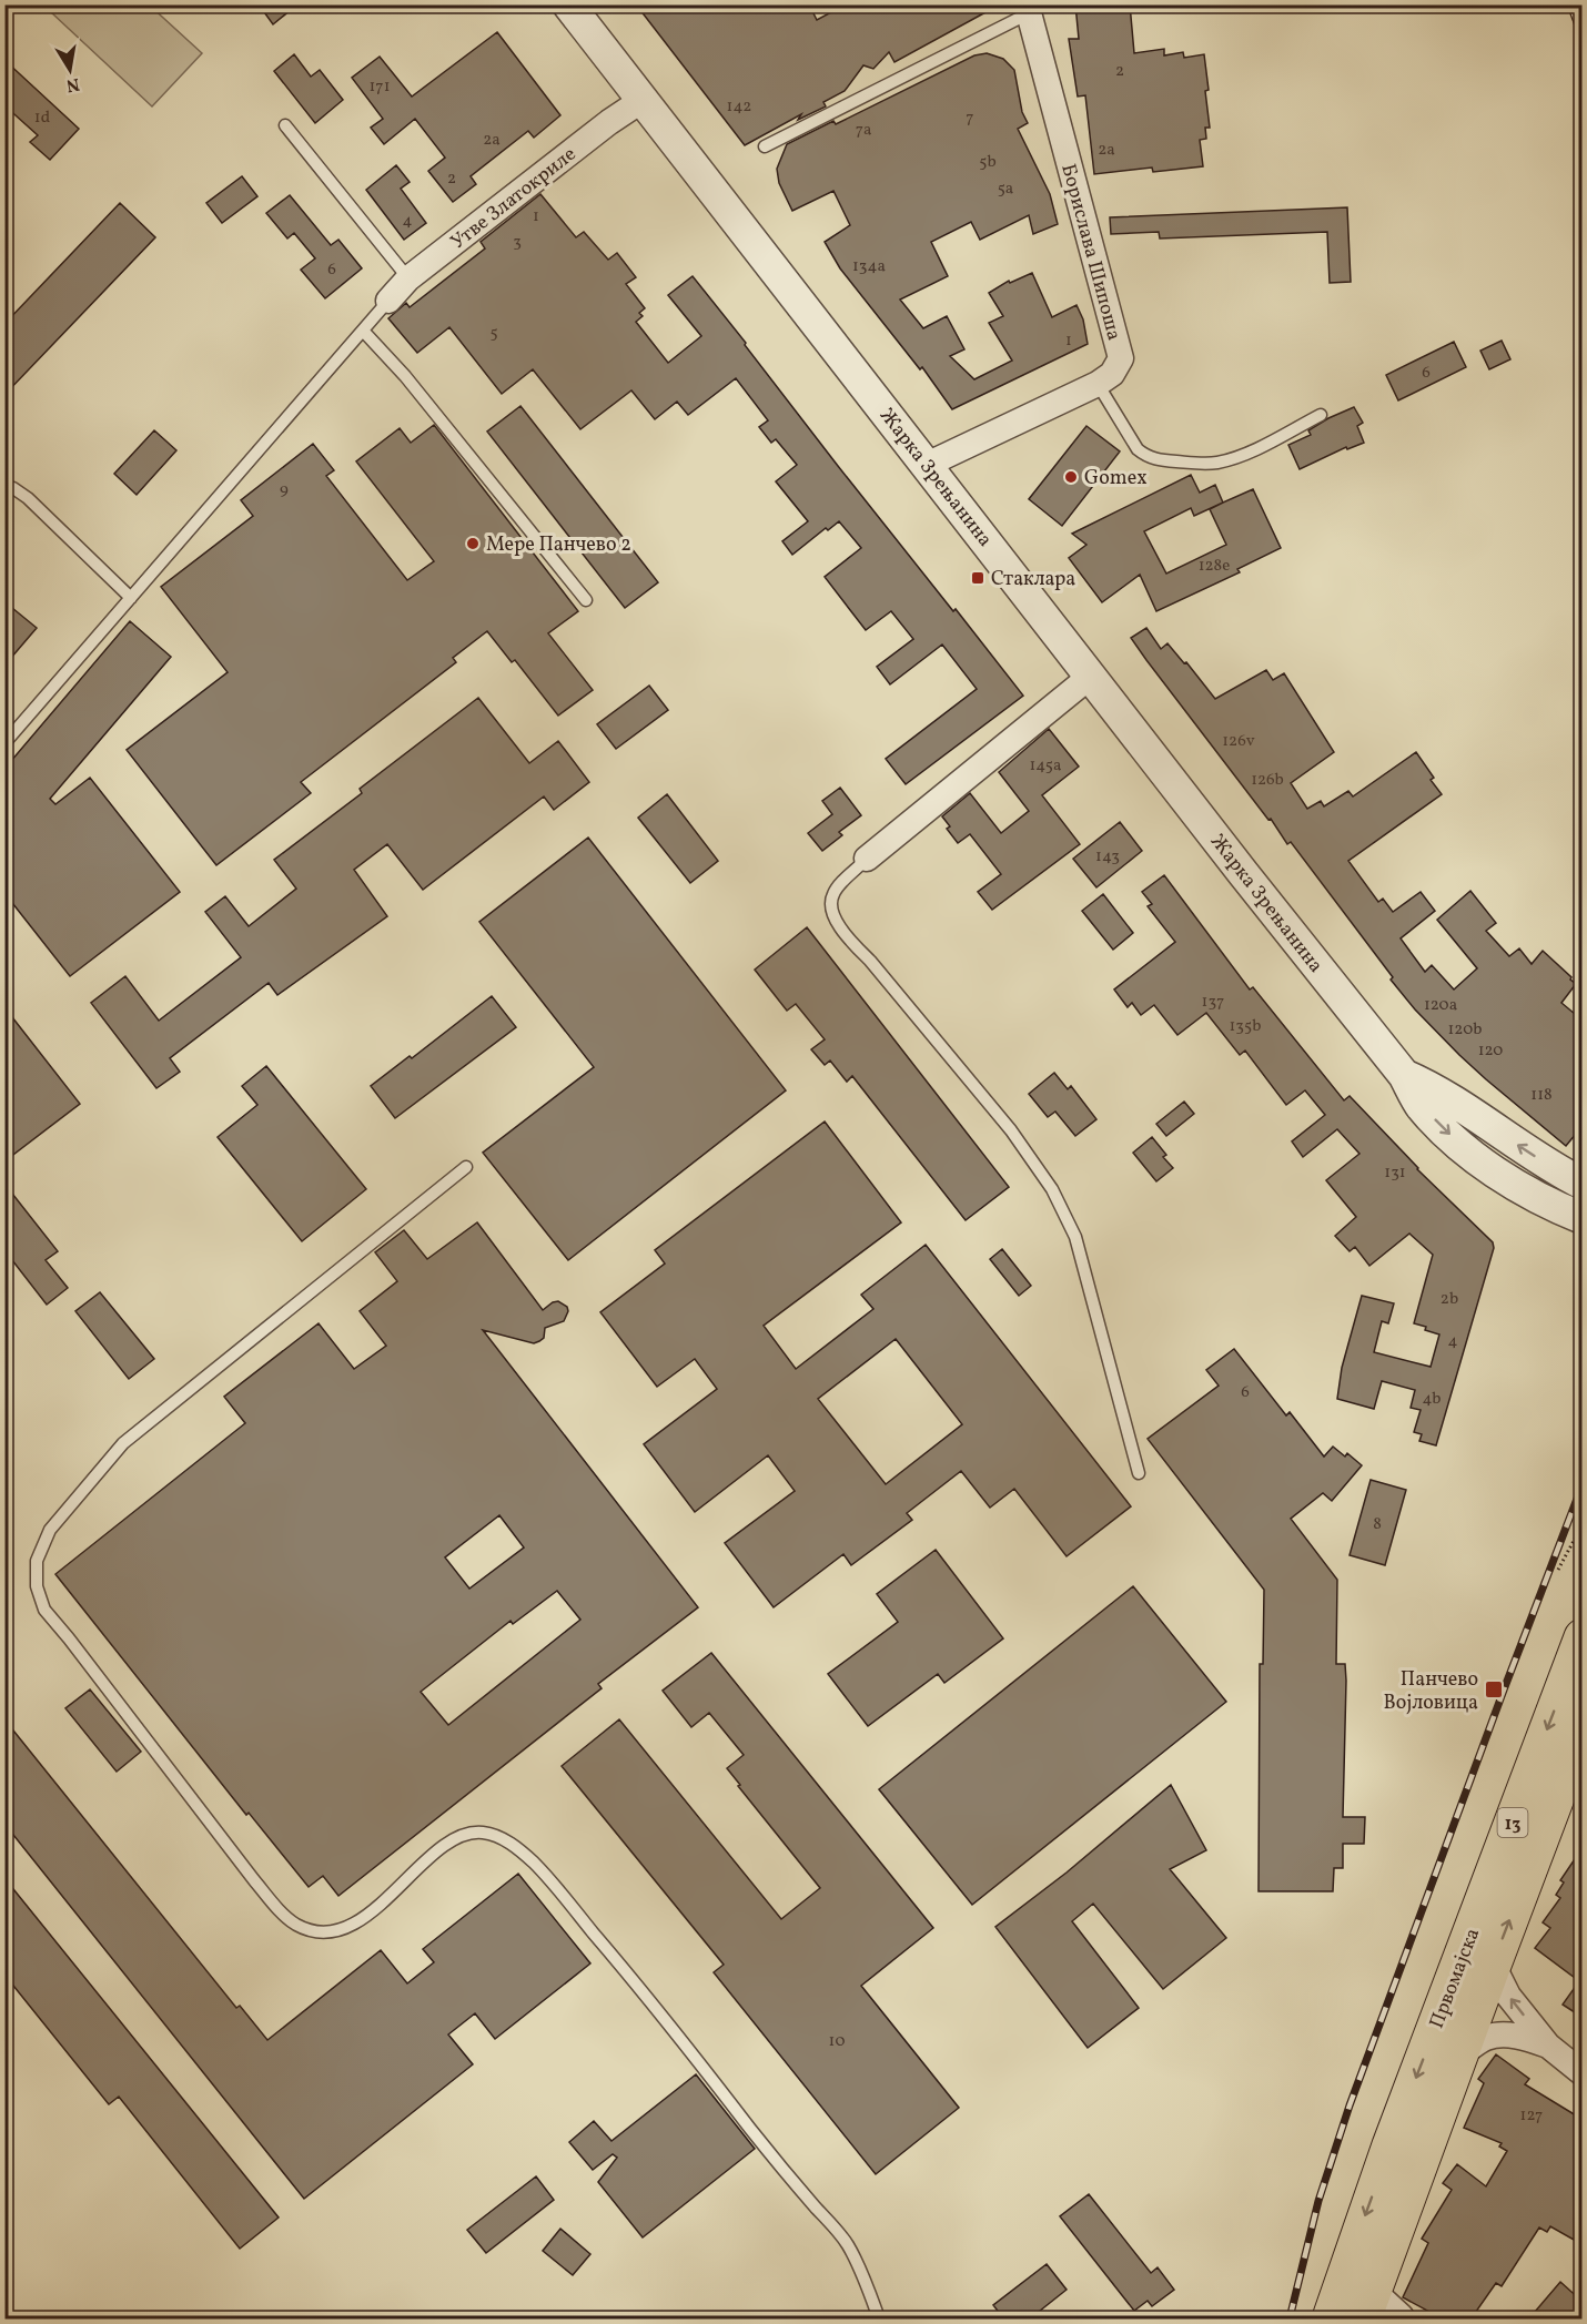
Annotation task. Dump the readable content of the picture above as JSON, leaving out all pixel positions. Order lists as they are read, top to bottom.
{
  "streets": {
    "main road": ["13", "Првомајска"],
    "street": ["Утве Златокриле", "Борислава Шипоша", "Жарка Зрењанина"]
  },
  "crossings": [
    ["Утве Златокриле", "Жарка Зрењанина"],
    ["Борислава Шипоша", "Жарка Зрењанина"]
  ],
  "places": {
    "other": ["Gomex", "Мере Панчево 2"],
    "transit": ["Стаклара", "Панчево Војловица"]
  },
  "house_numbers": [
    "2",
    "171",
    "142",
    "1d",
    "7",
    "7a",
    "2a",
    "2a",
    "5b",
    "2",
    "5a",
    "1",
    "4",
    "3",
    "134a",
    "6",
    "5",
    "1",
    "6",
    "9",
    "128e",
    "126v",
    "145a",
    "126b",
    "143",
    "137",
    "120a",
    "135b",
    "120b",
    "120",
    "118",
    "131",
    "2b",
    "4",
    "6",
    "4b",
    "8",
    "10",
    "127"
  ],
  "north": "bottom"
}
